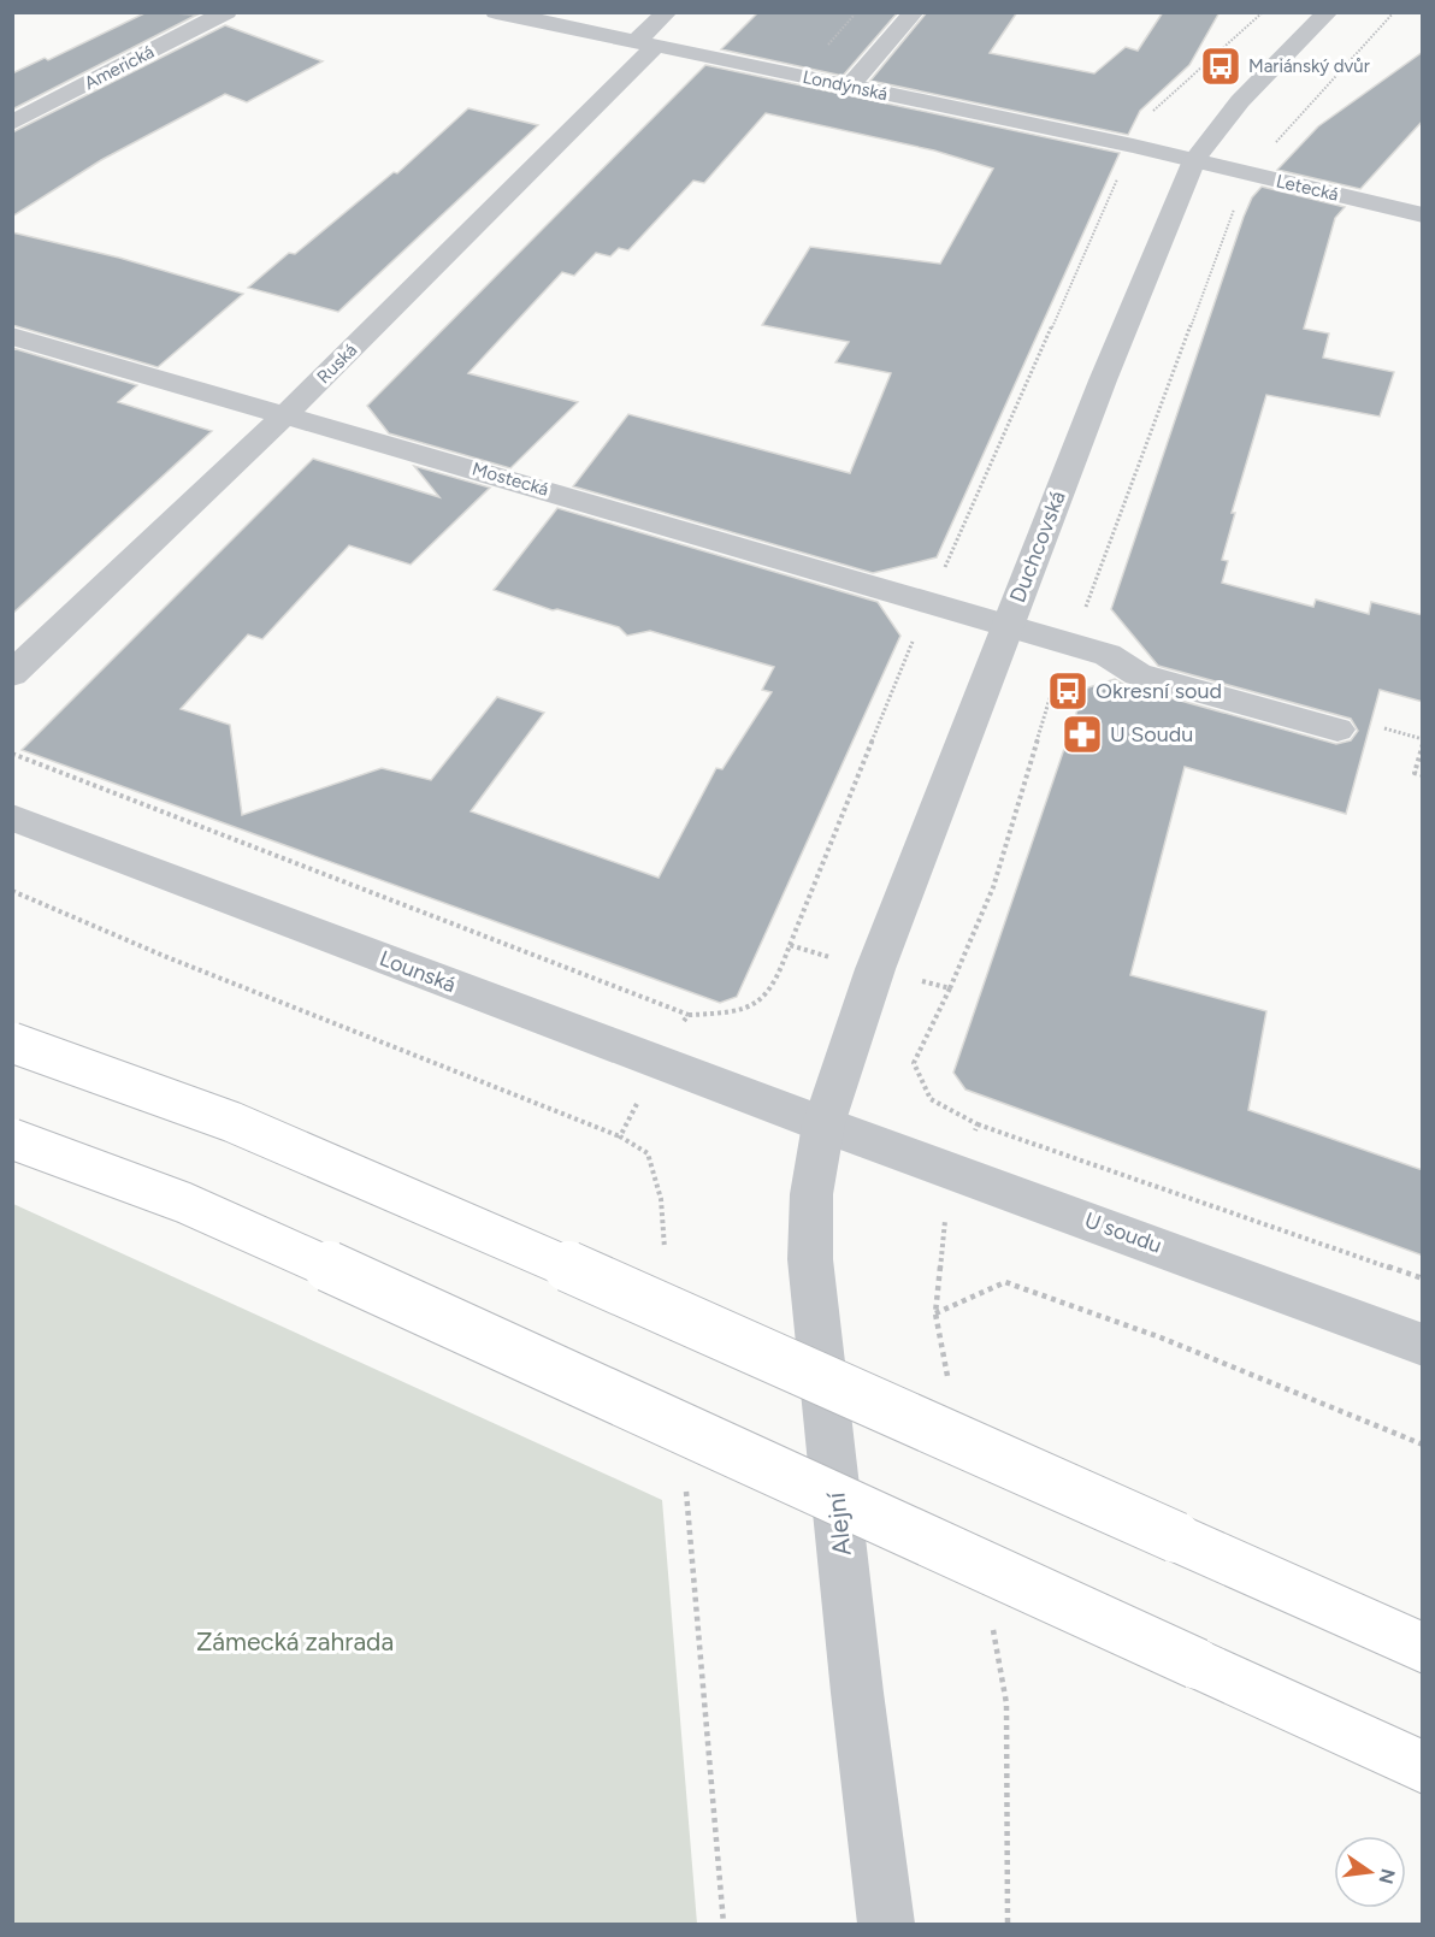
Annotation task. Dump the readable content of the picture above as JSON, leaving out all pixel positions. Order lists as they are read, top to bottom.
{
  "streets": {
    "street": [
      "Americká",
      "Londýnská",
      "Letecká",
      "Ruská",
      "Mostecká",
      "Duchcovská",
      "Lounská",
      "U soudu",
      "Alejní"
    ]
  },
  "crossings": [
    ["Londýnská", "Letecká"],
    ["Londýnská", "Ruská"],
    ["Londýnská", "Duchcovská"],
    ["Letecká", "Duchcovská"],
    ["Ruská", "Mostecká"],
    ["Mostecká", "Duchcovská"],
    ["Duchcovská", "Lounská"],
    ["Duchcovská", "U soudu"],
    ["Duchcovská", "Alejní"],
    ["Lounská", "U soudu"],
    ["Lounská", "Alejní"],
    ["U soudu", "Alejní"]
  ],
  "parks": ["Zámecká zahrada"],
  "places": {
    "bus stop": ["Mariánský dvůr", "Okresní soud"],
    "pharmacy": ["U Soudu"]
  },
  "north": "right"
}
